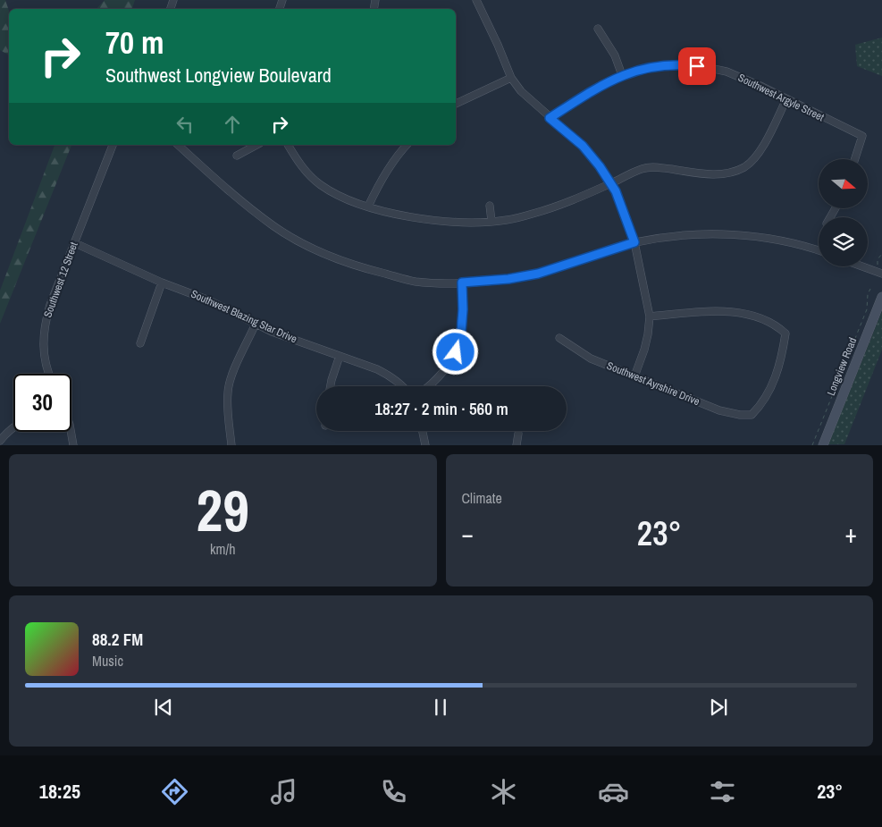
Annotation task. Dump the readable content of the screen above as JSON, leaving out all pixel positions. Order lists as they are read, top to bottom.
{
  "streets": {
    "street": [
      "Southwest Argyle Street",
      "Southwest 12 Street",
      "Southwest Blazing Star Drive",
      "Longview Road",
      "Southwest Ayrshire Drive"
    ]
  },
  "crossings": [
    ["Southwest 12 Street", "Southwest Blazing Star Drive"]
  ],
  "north": "right",
  "page": {
    "turn": ["70 m", "Southwest Longview Boulevard"],
    "limit": "30",
    "trip": "18:27 · 2 min · 560 m",
    "tile": [
      ["29", "km/h"],
      "Climate"
    ],
    "heat": ["−", "23°", "+"],
    "song": ["88.2 FM", "Music"],
    "tabs": ["18:25", "23°"]
  }
}
